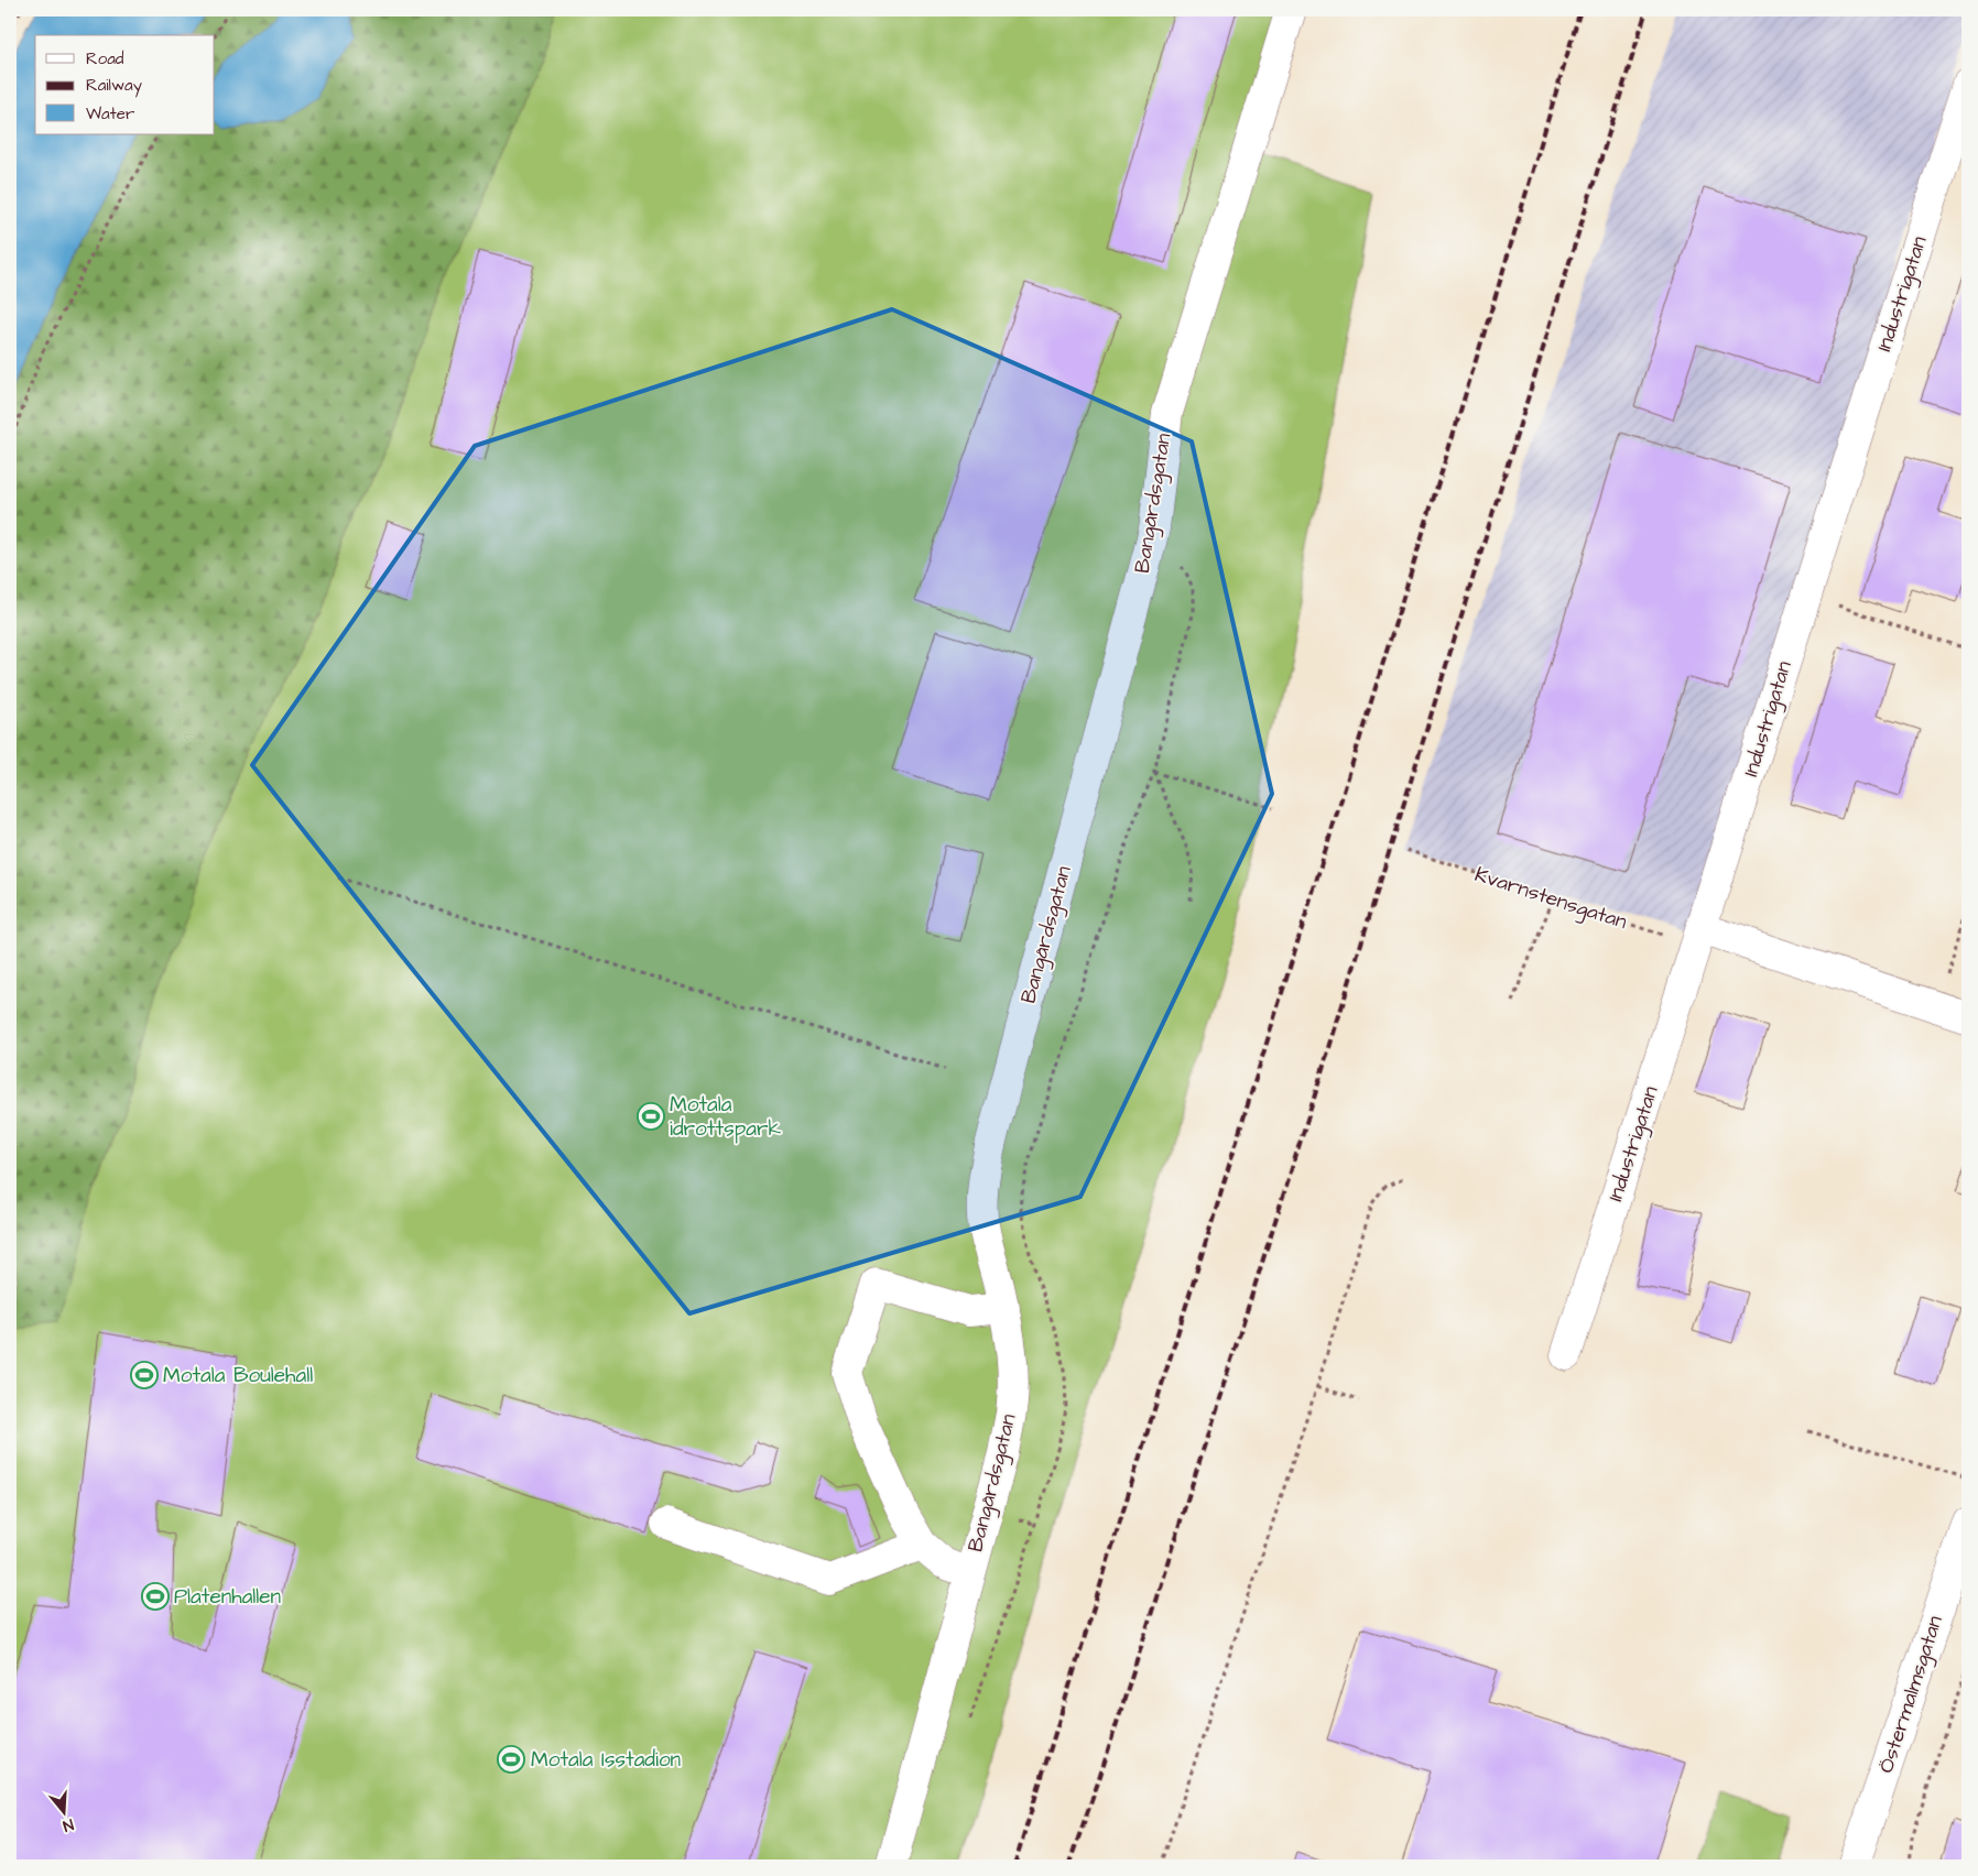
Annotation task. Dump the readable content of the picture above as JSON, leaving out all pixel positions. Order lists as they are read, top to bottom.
{
  "streets": {
    "street": ["Industrigatan", "Bangårdsgatan", "Östermalmsgatan"],
    "path": ["Kvarnstensgatan"]
  },
  "crossings": [
    ["Industrigatan", "Kvarnstensgatan"]
  ],
  "places": {
    "sports": [
      "Motala idrottspark",
      "Motala Boulehall",
      "Platenhallen",
      "Motala Isstadion"
    ]
  },
  "legend": ["Road", "Railway", "Water"],
  "north": "bottom"
}
